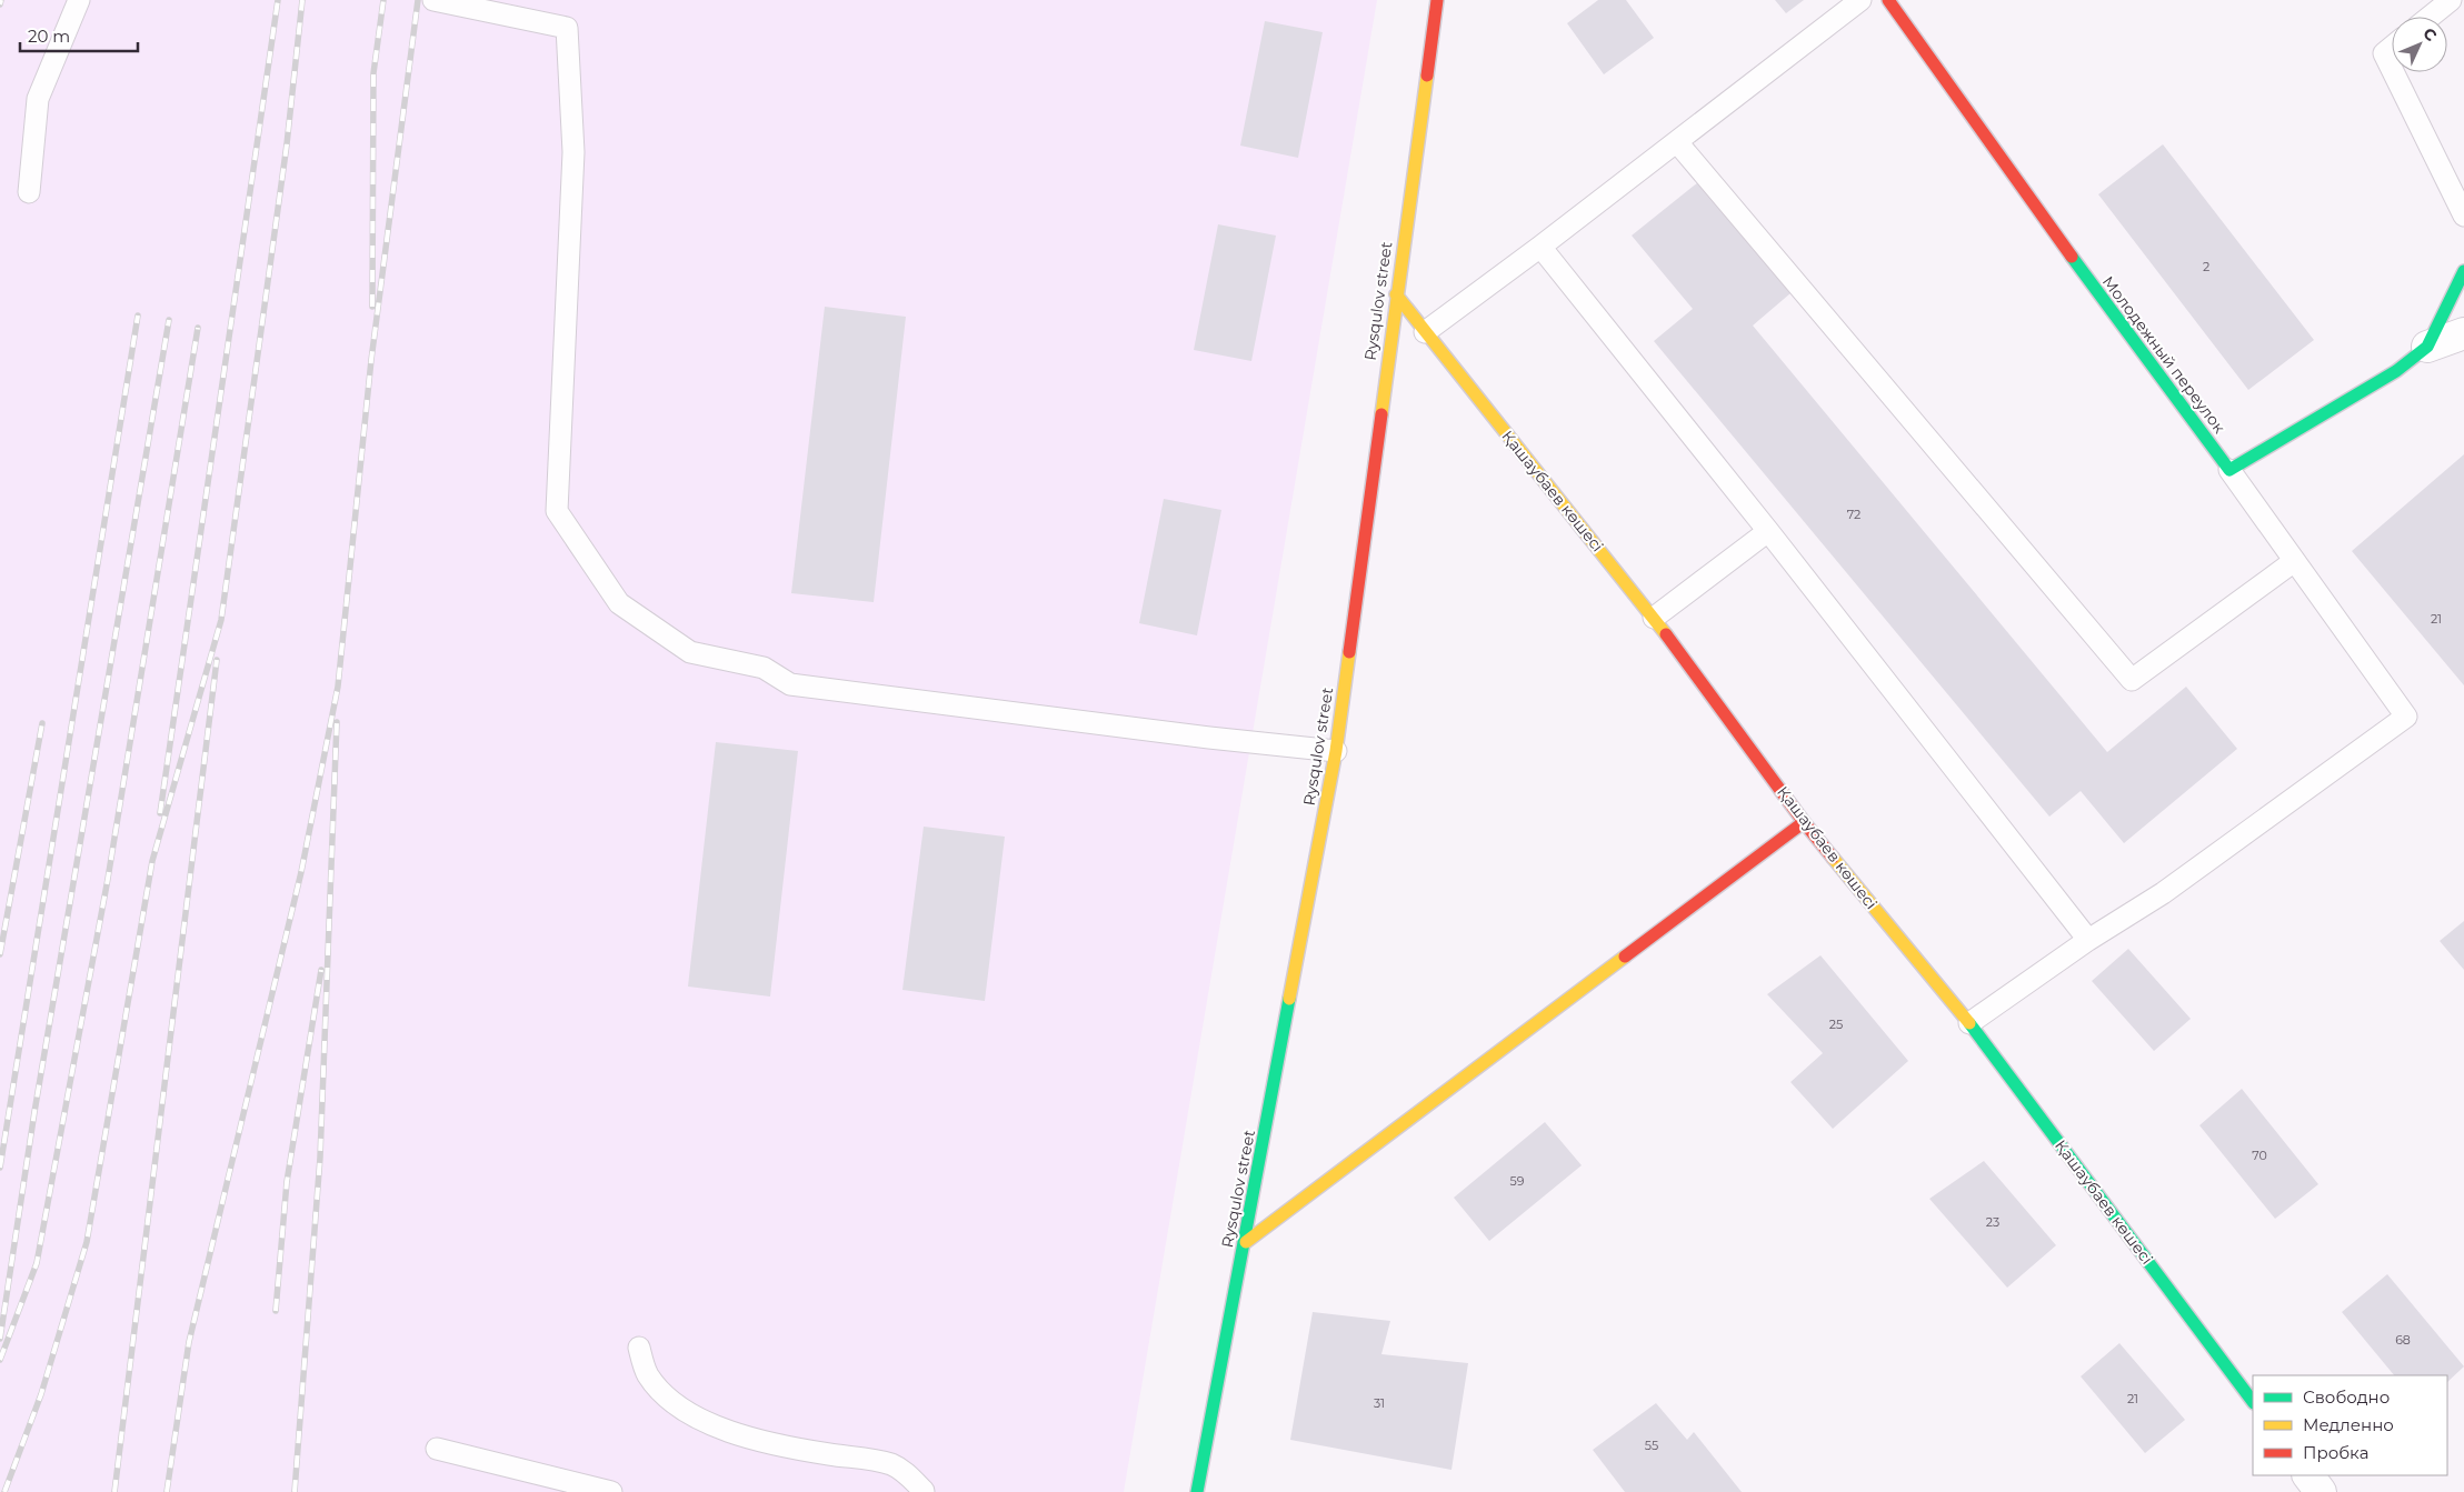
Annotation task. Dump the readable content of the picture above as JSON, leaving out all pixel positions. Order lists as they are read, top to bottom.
{
  "streets": {
    "street": ["Rysqulov street", "Молодежный переулок", "Қашаубаев көшесі"]
  },
  "crossings": [
    ["Rysqulov street", "Қашаубаев көшесі"]
  ],
  "house_numbers": [
    "2",
    "72",
    "21",
    "25",
    "70",
    "59",
    "23",
    "68",
    "21",
    "31",
    "55"
  ],
  "legend": ["Свободно", "Медленно", "Пробка"],
  "scale_bar": "20 m",
  "north": "top right"
}
